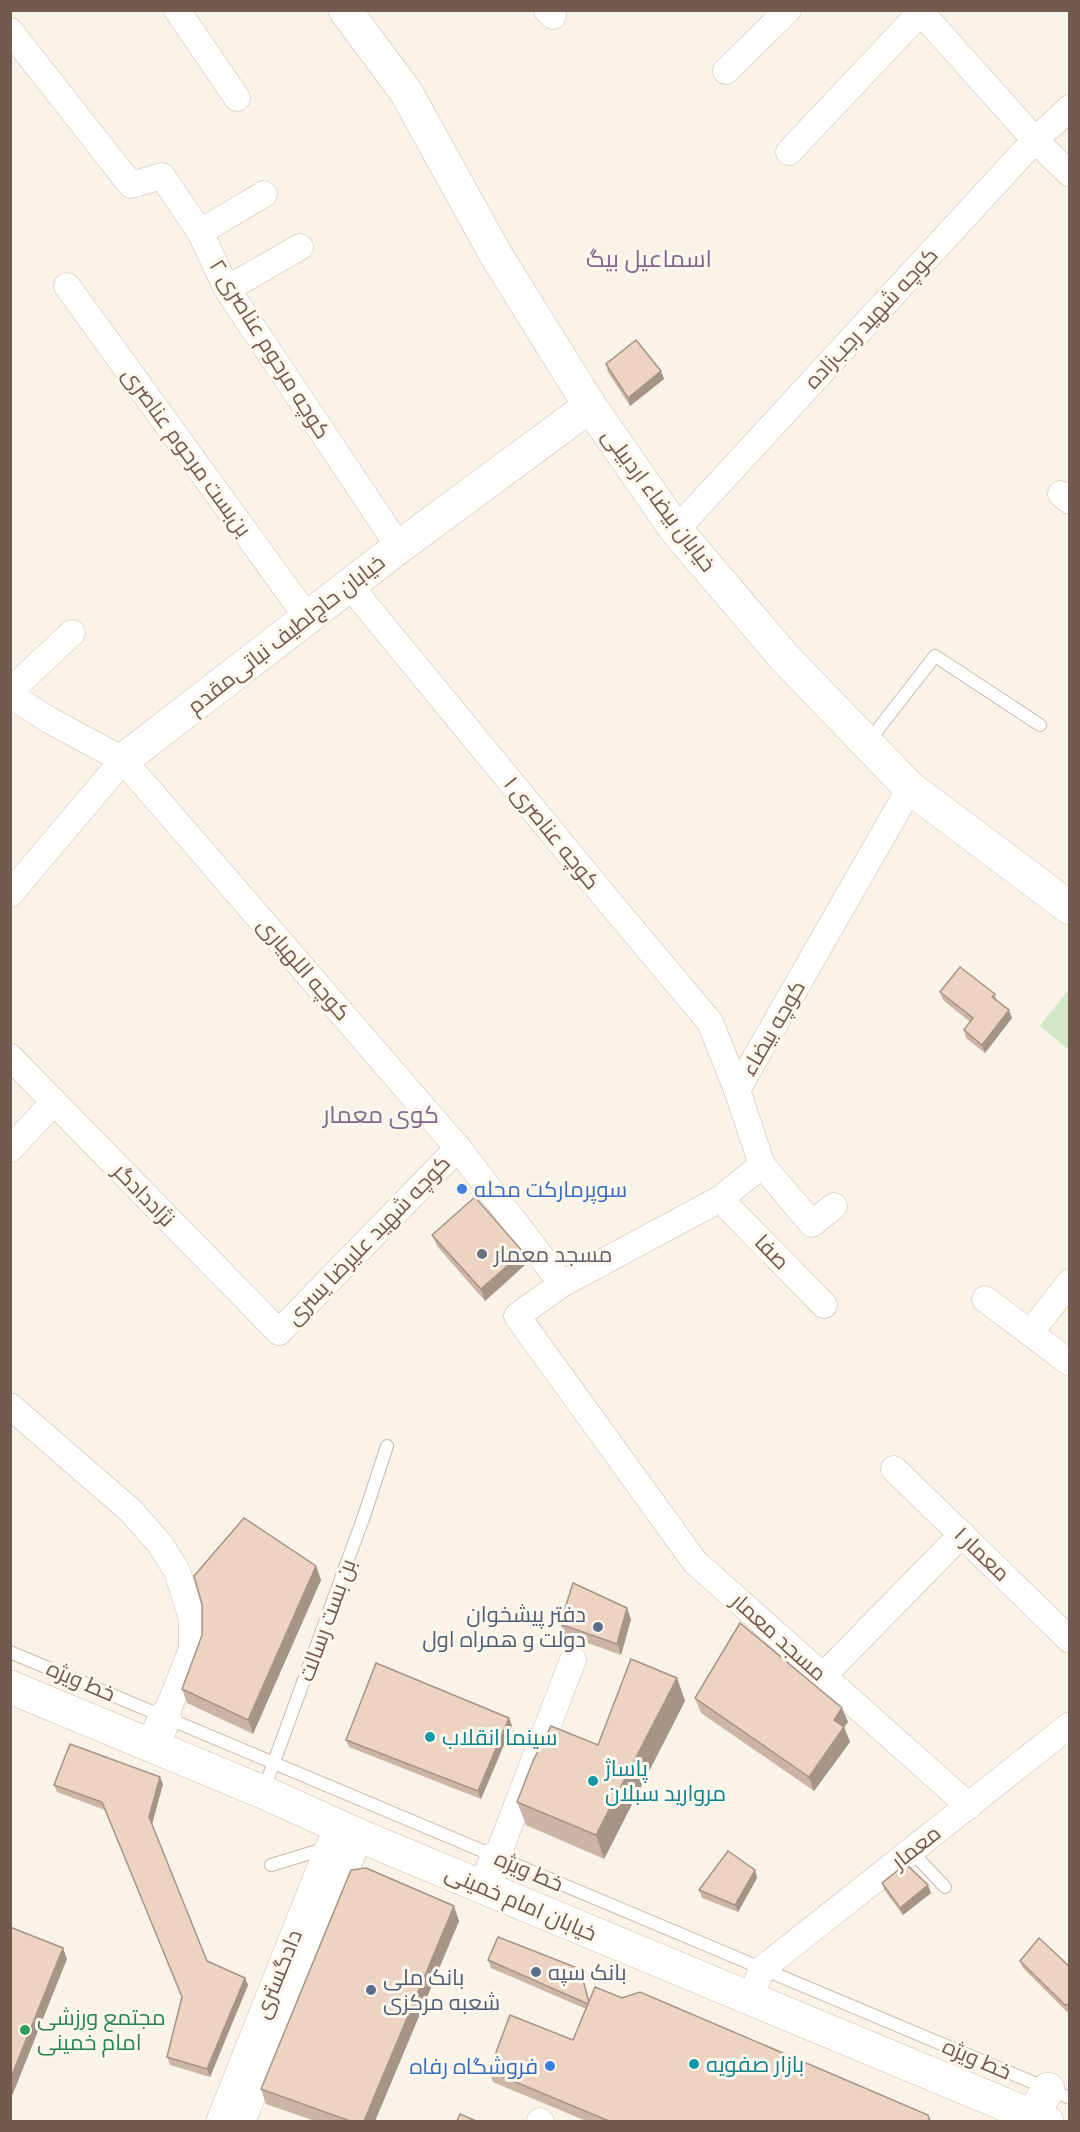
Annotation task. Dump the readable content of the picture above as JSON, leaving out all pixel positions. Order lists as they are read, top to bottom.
{
  "streets": {
    "street": [
      "کوچه شهید رجب‌زاده",
      "کوچه مرحوم عناصری ۲",
      "بن‌بست مرحوم عناصری",
      "خیابان بیضاء اردبیلی",
      "خیابان حاج‌لطیف نباتی‌مقدم",
      "کوچه عناصری ۱",
      "کوچه اللهیاری",
      "کوچه بیضاء",
      "نژاددادگر",
      "کوچه شهید علیرضا یسری",
      "صفا",
      "معمار ۱",
      "مسجد معمار",
      "معمار",
      "خیابان امام خمینی",
      "دادگستری"
    ],
    "lane": ["بن بست رسالت", "خط ویژه"]
  },
  "crossings": [
    ["کوچه شهید رجب‌زاده", "خیابان بیضاء اردبیلی"],
    ["کوچه مرحوم عناصری ۲", "خیابان حاج‌لطیف نباتی‌مقدم"],
    ["بن‌بست مرحوم عناصری", "خیابان حاج‌لطیف نباتی‌مقدم"],
    ["خیابان بیضاء اردبیلی", "خیابان حاج‌لطیف نباتی‌مقدم"],
    ["خیابان بیضاء اردبیلی", "کوچه بیضاء"],
    ["خیابان حاج‌لطیف نباتی‌مقدم", "کوچه عناصری ۱"],
    ["خیابان حاج‌لطیف نباتی‌مقدم", "کوچه اللهیاری"],
    ["کوچه عناصری ۱", "کوچه بیضاء"],
    ["کوچه اللهیاری", "کوچه شهید علیرضا یسری"],
    ["کوچه اللهیاری", "مسجد معمار"],
    ["نژاددادگر", "کوچه شهید علیرضا یسری"],
    ["بن بست رسالت", "خط ویژه"],
    ["بن بست رسالت", "خیابان امام خمینی"],
    ["مسجد معمار", "معمار"],
    ["خط ویژه", "معمار"],
    ["خط ویژه", "خیابان امام خمینی"],
    ["معمار", "خیابان امام خمینی"],
    ["خیابان امام خمینی", "دادگستری"]
  ],
  "districts": ["اسماعیل بیگ", "کوی معمار"],
  "places": [
    "سوپرمارکت محله",
    "مسجد معمار",
    "دفتر پیشخوان دولت و همراه اول",
    "سینما انقلاب",
    "پاساژ مروارید سبلان",
    "بانک سپه",
    "بانک ملی شعبه مرکزی",
    "مجتمع ورزشی امام خمینی",
    "بازار صفویه",
    "فروشگاه رفاه"
  ]
}
